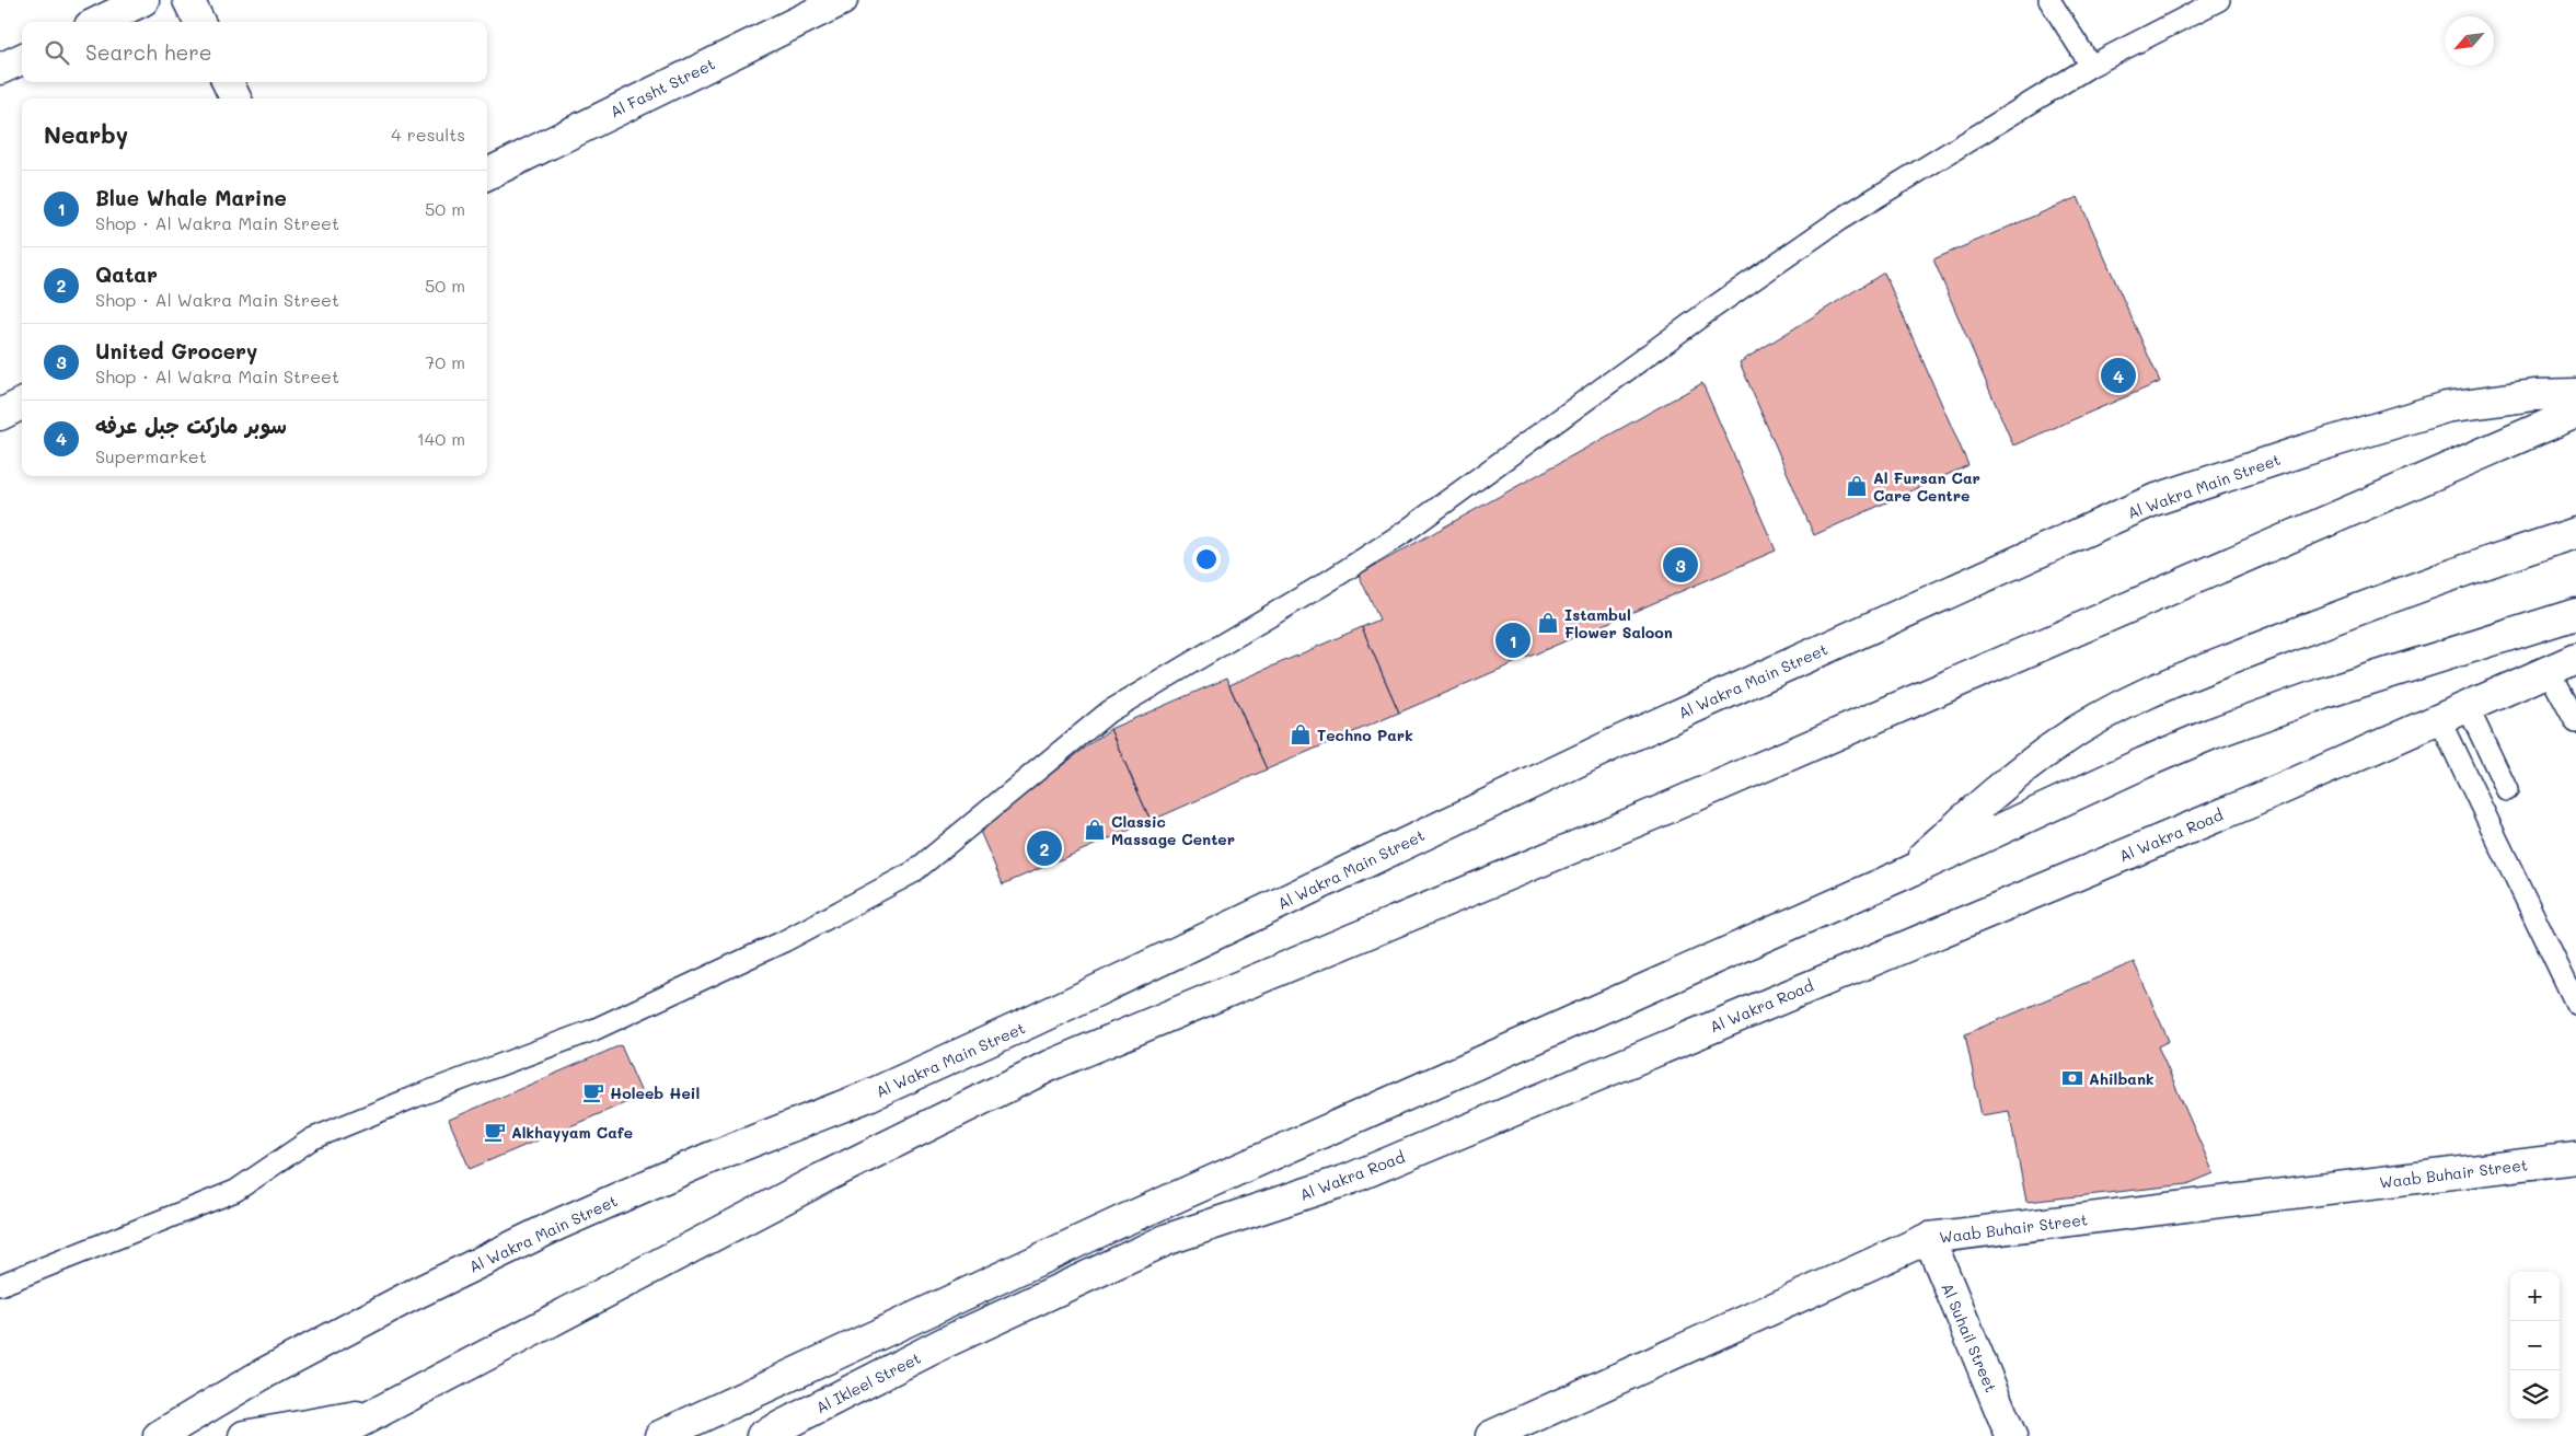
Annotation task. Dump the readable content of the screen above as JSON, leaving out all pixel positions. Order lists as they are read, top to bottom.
{
  "streets": {
    "main road": [
      "Al Fasht Street",
      "Al Wakra Main Street",
      "Al Wakra Road",
      "Waab Buhair Street",
      "Al Suhail Street",
      "Al Ikleel Street"
    ]
  },
  "crossings": [
    ["Al Wakra Road", "Al Ikleel Street"],
    ["Waab Buhair Street", "Al Suhail Street"]
  ],
  "places": {
    "shop": [
      "Al Fursan Car Care Centre",
      "Istambul Flower Saloon",
      "Techno Park",
      "Classic Massage Center"
    ],
    "bank": ["Ahilbank"],
    "cafe": ["Holeeb Heil", "Alkhayyam Cafe"]
  },
  "north": "bottom left",
  "page": {
    "search": "Search here",
    "heading": ["Nearby", "4 results"],
    "list": [
      {
        "mark": "1",
        "name": "Blue Whale Marine",
        "note": "Shop · Al Wakra Main Street",
        "value": "50 m"
      },
      {
        "mark": "2",
        "name": "Qatar",
        "note": "Shop · Al Wakra Main Street",
        "value": "50 m"
      },
      {
        "mark": "3",
        "name": "United Grocery",
        "note": "Shop · Al Wakra Main Street",
        "value": "70 m"
      },
      {
        "mark": "4",
        "name": "سوبر ماركت جبل عرفه",
        "note": "Supermarket",
        "value": "140 m"
      }
    ],
    "pins": [
      "4",
      "3",
      "1",
      "2"
    ],
    "map_buttons": ["+", "−"]
  }
}
